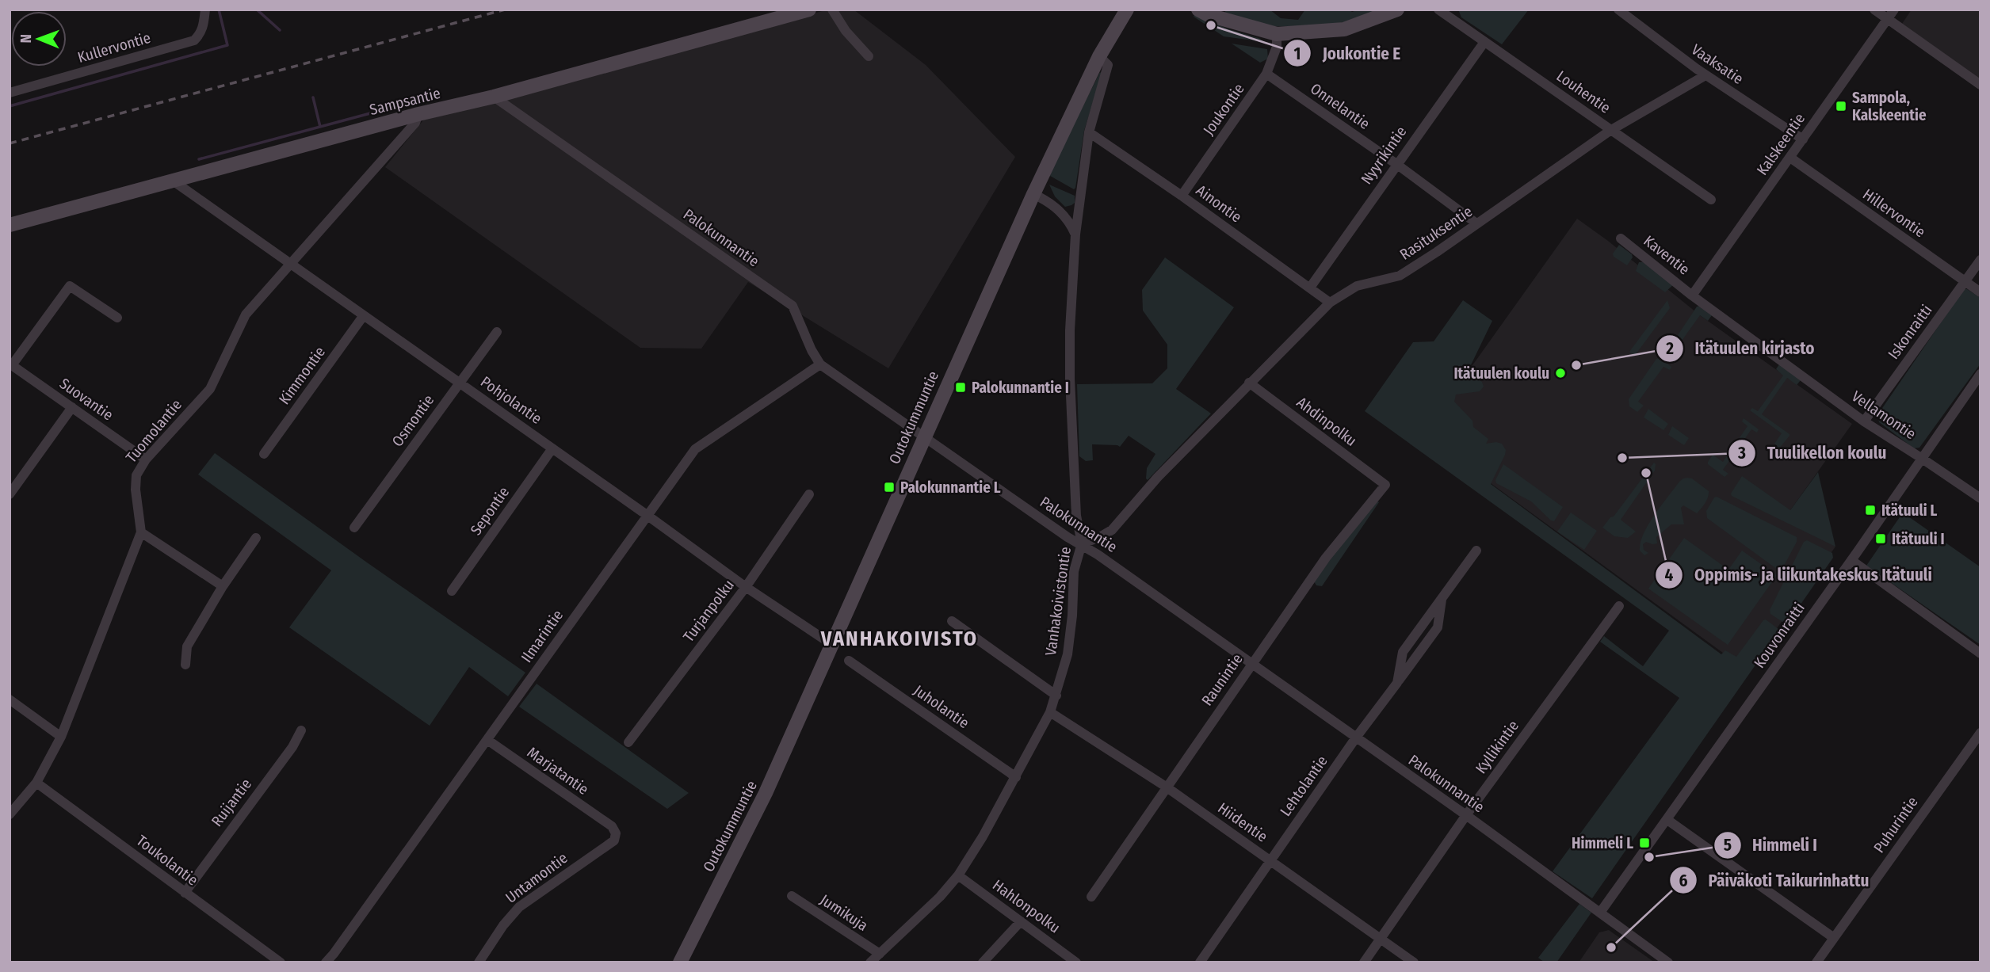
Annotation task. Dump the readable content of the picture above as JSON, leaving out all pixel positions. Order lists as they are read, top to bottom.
{
  "streets": {
    "main road": ["Sampsantie", "Outokummuntie"],
    "street": [
      "Kullervontie",
      "Vaaksatie",
      "Louhentie",
      "Onnelantie",
      "Joukontie",
      "Kalskeentie",
      "Nyyrikintie",
      "Ainontie",
      "Hillervontie",
      "Rasituksentie",
      "Palokunnantie",
      "Kaventie",
      "Iskonraitti",
      "Kimmontie",
      "Suovantie",
      "Pohjolantie",
      "Vellamontie",
      "Osmontie",
      "Ahdinpolku",
      "Tuomolantie",
      "Sepontie",
      "Vanhakoivistontie",
      "Turjanpolku",
      "Kouvonraitti",
      "Ilmarintie",
      "Raunintie",
      "Juholantie",
      "Kyllikintie",
      "Marjatantie",
      "Lehtolantie",
      "Ruijantie",
      "Hiidentie",
      "Puhurintie",
      "Toukolantie",
      "Untamontie",
      "Hahlonpolku",
      "Jumikuja"
    ]
  },
  "crossings": [
    ["Vaaksatie", "Kalskeentie"],
    ["Vaaksatie", "Rasituksentie"],
    ["Louhentie", "Nyyrikintie"],
    ["Louhentie", "Rasituksentie"],
    ["Sampsantie", "Palokunnantie"],
    ["Sampsantie", "Pohjolantie"],
    ["Sampsantie", "Tuomolantie"],
    ["Onnelantie", "Joukontie"],
    ["Onnelantie", "Nyyrikintie"],
    ["Onnelantie", "Rasituksentie"],
    ["Joukontie", "Ainontie"],
    ["Kalskeentie", "Hillervontie"],
    ["Kalskeentie", "Kaventie"],
    ["Kalskeentie", "Vellamontie"],
    ["Nyyrikintie", "Ainontie"],
    ["Ainontie", "Rasituksentie"],
    ["Ainontie", "Vanhakoivistontie"],
    ["Hillervontie", "Iskonraitti"],
    ["Rasituksentie", "Palokunnantie"],
    ["Rasituksentie", "Ahdinpolku"],
    ["Rasituksentie", "Vanhakoivistontie"],
    ["Palokunnantie", "Outokummuntie"],
    ["Palokunnantie", "Vanhakoivistontie"],
    ["Palokunnantie", "Kouvonraitti"],
    ["Palokunnantie", "Ilmarintie"],
    ["Palokunnantie", "Raunintie"],
    ["Palokunnantie", "Kyllikintie"],
    ["Palokunnantie", "Lehtolantie"],
    ["Kaventie", "Vellamontie"],
    ["Iskonraitti", "Vellamontie"],
    ["Kimmontie", "Pohjolantie"],
    ["Suovantie", "Tuomolantie"],
    ["Pohjolantie", "Outokummuntie"],
    ["Pohjolantie", "Osmontie"],
    ["Pohjolantie", "Tuomolantie"],
    ["Pohjolantie", "Sepontie"],
    ["Pohjolantie", "Turjanpolku"],
    ["Pohjolantie", "Ilmarintie"],
    ["Vellamontie", "Kouvonraitti"],
    ["Outokummuntie", "Vanhakoivistontie"],
    ["Ahdinpolku", "Raunintie"],
    ["Tuomolantie", "Toukolantie"],
    ["Vanhakoivistontie", "Juholantie"],
    ["Vanhakoivistontie", "Hiidentie"],
    ["Vanhakoivistontie", "Hahlonpolku"],
    ["Vanhakoivistontie", "Jumikuja"],
    ["Ilmarintie", "Marjatantie"],
    ["Raunintie", "Hiidentie"],
    ["Kyllikintie", "Hiidentie"],
    ["Marjatantie", "Untamontie"],
    ["Lehtolantie", "Hiidentie"],
    ["Ruijantie", "Toukolantie"]
  ],
  "districts": ["VANHAKOIVISTO"],
  "places": {
    "other": [
      "Joukontie E",
      "Itätuulen kirjasto",
      "Itätuulen koulu",
      "Tuulikellon koulu",
      "Oppimis- ja liikuntakeskus Itätuuli",
      "Himmeli I",
      "Päiväkoti Taikurinhattu"
    ],
    "transit": [
      "Sampola, Kalskeentie",
      "Palokunnantie I",
      "Palokunnantie L",
      "Itätuuli L",
      "Itätuuli I",
      "Himmeli L"
    ]
  },
  "north": "left"
}
